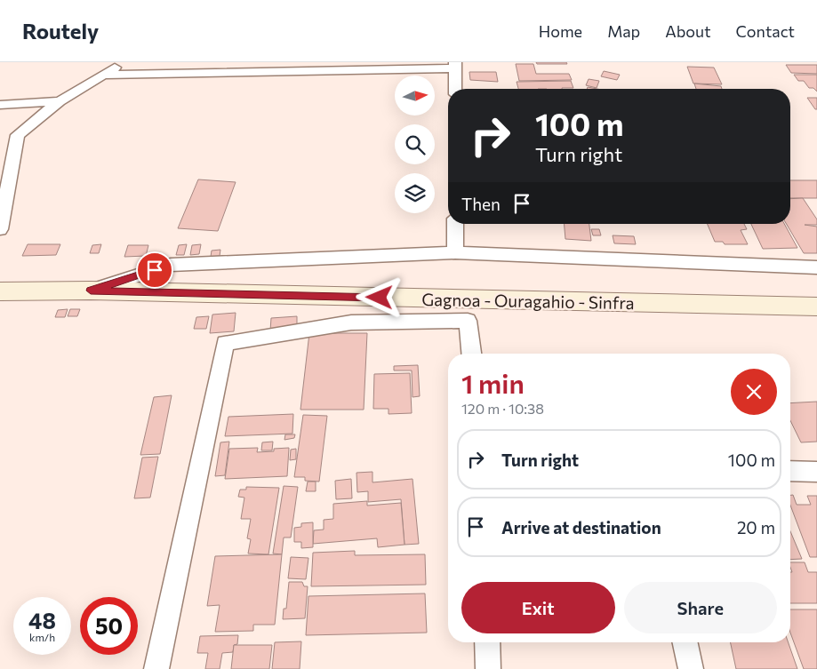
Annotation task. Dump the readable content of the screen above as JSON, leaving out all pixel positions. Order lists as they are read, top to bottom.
{
  "streets": {
    "main road": ["Gagnoa - Ouragahio - Sinfra"]
  },
  "north": "right",
  "page": {
    "header": "Routely",
    "nav": [
      "Home",
      "Map",
      "About",
      "Contact"
    ],
    "turn": ["100 m", "Turn right"],
    "then": "Then",
    "heading": ["1 min", "120 m · 10:38"],
    "list": [
      {
        "name": "Turn right",
        "value": "100 m"
      },
      {
        "name": "Arrive at destination",
        "value": "20 m"
      }
    ],
    "buttons": ["Exit", "Share"],
    "speed": "48 km/h",
    "limit": "50"
  }
}
